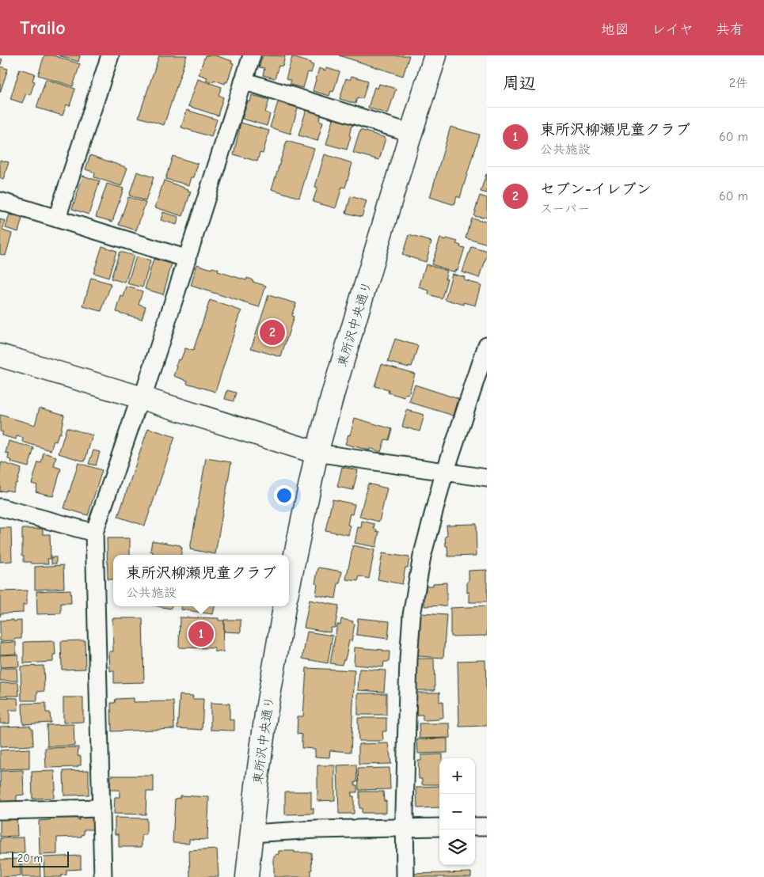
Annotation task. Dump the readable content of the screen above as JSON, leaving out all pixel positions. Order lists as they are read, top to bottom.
{
  "streets": {
    "street": ["東所沢中央通り"]
  },
  "scale_bar": "20 m",
  "page": {
    "header": "Trailo",
    "nav": ["地図", "レイヤ", "共有"],
    "heading": ["周辺", "2件"],
    "list": [
      {
        "mark": "1",
        "name": "東所沢柳瀬児童クラブ",
        "note": "公共施設",
        "value": "60 m"
      },
      {
        "mark": "2",
        "name": "セブン-イレブン",
        "note": "スーパー",
        "value": "60 m"
      }
    ],
    "pins": ["2", "1"],
    "popup": ["東所沢柳瀬児童クラブ", "公共施設"],
    "map_buttons": ["+", "−"],
    "scale": "20 m"
  }
}
